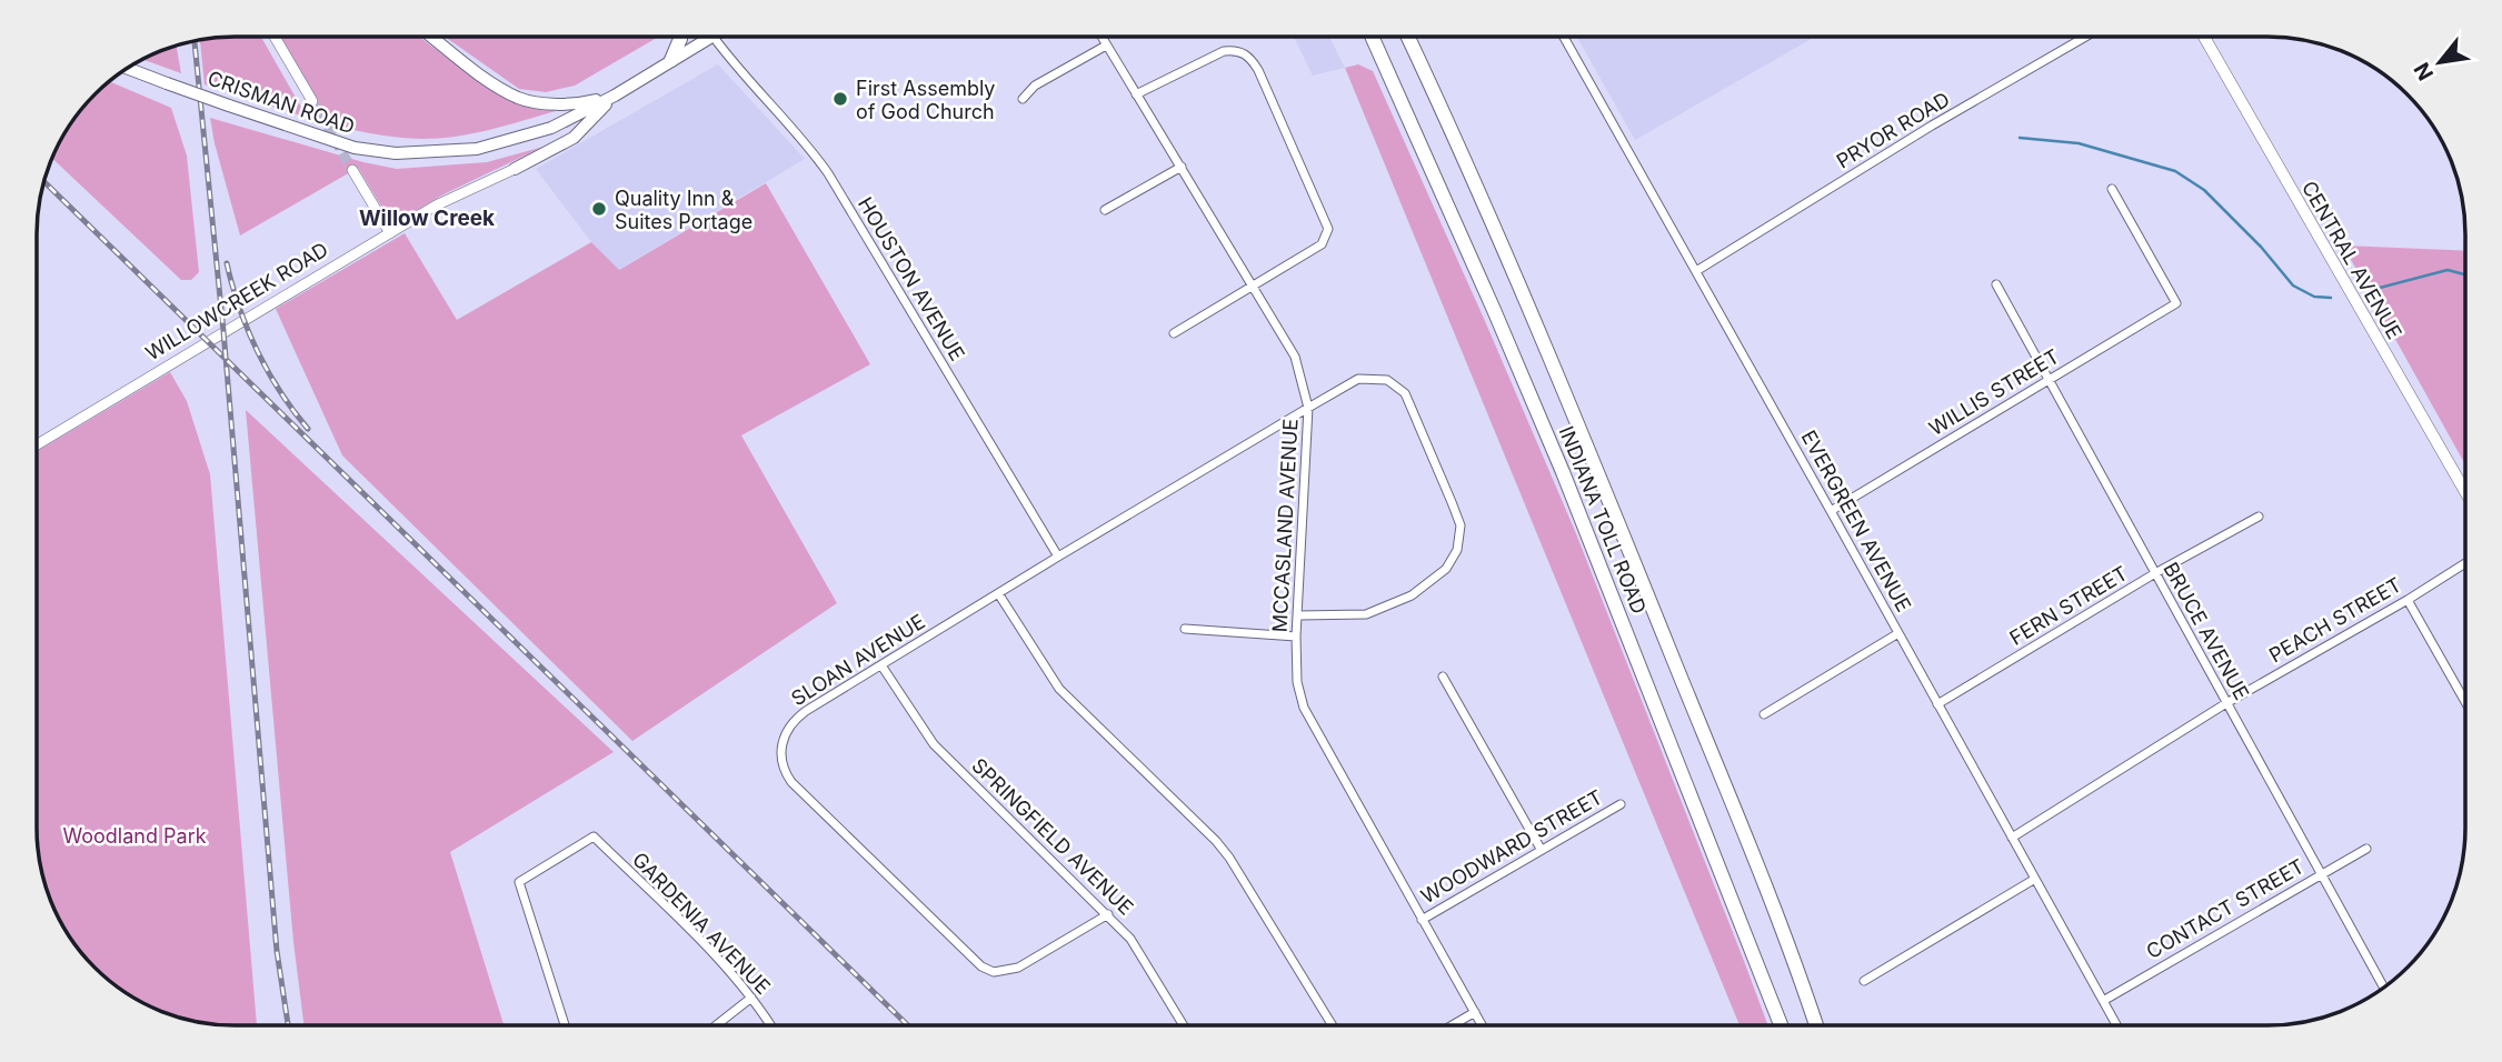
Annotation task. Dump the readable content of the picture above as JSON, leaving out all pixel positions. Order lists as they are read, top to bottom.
{
  "streets": {
    "highway": ["INDIANA TOLL ROAD"],
    "main road": ["CRISMAN ROAD", "CENTRAL AVENUE"],
    "street": [
      "PRYOR ROAD",
      "HOUSTON AVENUE",
      "WILLOWCREEK ROAD",
      "WILLIS STREET",
      "EVERGREEN AVENUE",
      "MCCASLAND AVENUE",
      "FERN STREET",
      "PEACH STREET",
      "BRUCE AVENUE",
      "SLOAN AVENUE",
      "SPRINGFIELD AVENUE",
      "WOODWARD STREET",
      "CONTACT STREET",
      "GARDENIA AVENUE"
    ]
  },
  "crossings": [
    ["PRYOR ROAD", "EVERGREEN AVENUE"],
    ["HOUSTON AVENUE", "SLOAN AVENUE"],
    ["WILLIS STREET", "EVERGREEN AVENUE"],
    ["WILLIS STREET", "BRUCE AVENUE"],
    ["EVERGREEN AVENUE", "FERN STREET"],
    ["EVERGREEN AVENUE", "PEACH STREET"],
    ["EVERGREEN AVENUE", "CONTACT STREET"],
    ["MCCASLAND AVENUE", "SLOAN AVENUE"],
    ["MCCASLAND AVENUE", "WOODWARD STREET"],
    ["FERN STREET", "BRUCE AVENUE"],
    ["PEACH STREET", "BRUCE AVENUE"],
    ["BRUCE AVENUE", "CONTACT STREET"],
    ["SLOAN AVENUE", "SPRINGFIELD AVENUE"]
  ],
  "districts": ["Willow Creek"],
  "parks": ["Woodland Park"],
  "places": ["First Assembly of God Church", "Quality Inn & Suites Portage"],
  "north": "bottom left"
}
